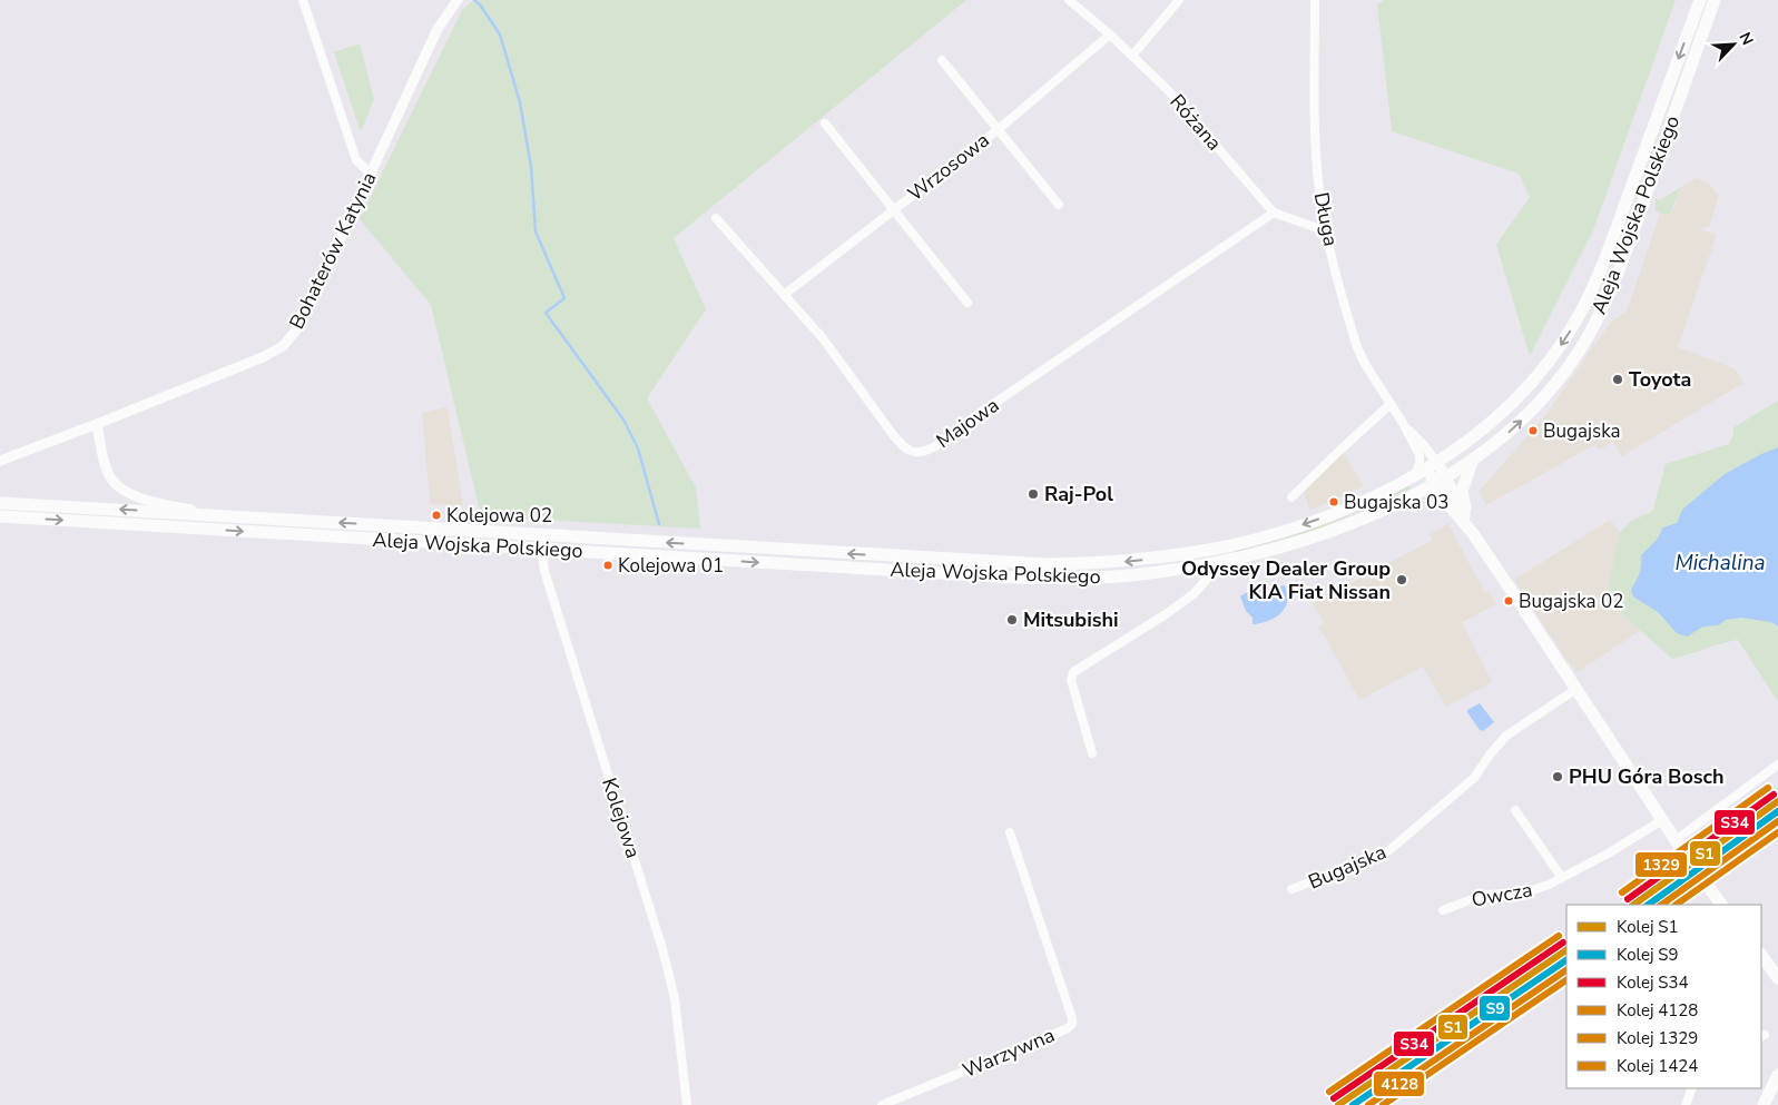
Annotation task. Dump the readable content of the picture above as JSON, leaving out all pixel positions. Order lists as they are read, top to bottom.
{
  "streets": {
    "main road": ["Aleja Wojska Polskiego"],
    "street": [
      "Różana",
      "Wrzosowa",
      "Długa",
      "Bohaterów Katynia",
      "Majowa",
      "Kolejowa",
      "Bugajska",
      "Owcza",
      "Warzywna"
    ]
  },
  "crossings": [
    ["Różana", "Wrzosowa"],
    ["Różana", "Długa"],
    ["Różana", "Majowa"],
    ["Wrzosowa", "Majowa"],
    ["Aleja Wojska Polskiego", "Długa"],
    ["Aleja Wojska Polskiego", "Kolejowa"]
  ],
  "water": ["Michalina"],
  "places": [
    "Toyota",
    "Bugajska",
    "Raj-Pol",
    "Bugajska 03",
    "Kolejowa 02",
    "Kolejowa 01",
    "Odyssey Dealer Group KIA Fiat Nissan",
    "Bugajska 02",
    "Mitsubishi",
    "PHU Góra Bosch"
  ],
  "lines": [
    "rail line 1329",
    "rail line S34",
    "rail line S1",
    "rail line S9",
    "rail line 4128",
    "rail line 1424"
  ],
  "legend": [
    "Kolej S1",
    "Kolej S9",
    "Kolej S34",
    "Kolej 4128",
    "Kolej 1329",
    "Kolej 1424"
  ],
  "north": "top right"
}
